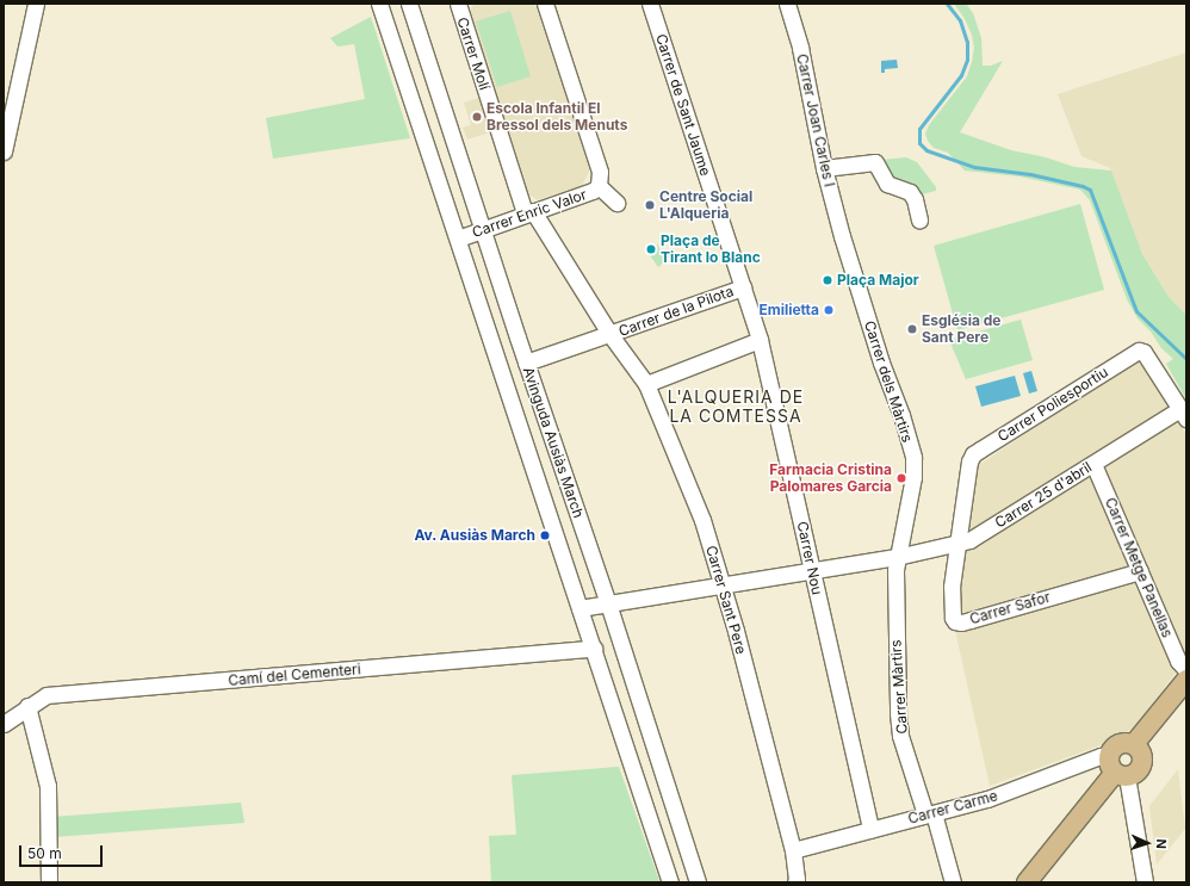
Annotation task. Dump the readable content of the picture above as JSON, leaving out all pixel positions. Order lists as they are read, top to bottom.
{
  "streets": {
    "street": [
      "Carrer Molí",
      "Carrer de Sant Jaume",
      "Carrer Joan Carles I",
      "Carrer Enric Valor",
      "Carrer de la Pilota",
      "Carrer dels Màrtirs",
      "Carrer Poliesportiu",
      "Avinguda Ausiàs March",
      "Carrer 25 d'abril",
      "Carrer Nou",
      "Carrer Metge Panellas",
      "Carrer Sant Pere",
      "Carrer Safor",
      "Camí del Cementeri",
      "Carrer Màrtirs",
      "Carrer Carme"
    ]
  },
  "crossings": [
    ["Carrer Molí", "Carrer Enric Valor"],
    ["Carrer Molí", "Carrer de la Pilota"],
    ["Carrer Molí", "Carrer Sant Pere"],
    ["Carrer de Sant Jaume", "Carrer de la Pilota"],
    ["Carrer de Sant Jaume", "Carrer Nou"],
    ["Carrer Joan Carles I", "Carrer dels Màrtirs"],
    ["Carrer Enric Valor", "Avinguda Ausiàs March"],
    ["Carrer de la Pilota", "Avinguda Ausiàs March"],
    ["Carrer de la Pilota", "Carrer Nou"],
    ["Carrer de la Pilota", "Carrer Sant Pere"],
    ["Carrer dels Màrtirs", "Carrer 25 d'abril"],
    ["Carrer dels Màrtirs", "Carrer Màrtirs"],
    ["Carrer Poliesportiu", "Carrer 25 d'abril"],
    ["Carrer Poliesportiu", "Carrer Safor"],
    ["Avinguda Ausiàs March", "Carrer 25 d'abril"],
    ["Carrer 25 d'abril", "Carrer Nou"],
    ["Carrer 25 d'abril", "Carrer Metge Panellas"],
    ["Carrer 25 d'abril", "Carrer Sant Pere"],
    ["Carrer 25 d'abril", "Carrer Safor"],
    ["Carrer 25 d'abril", "Carrer Màrtirs"],
    ["Carrer Nou", "Carrer Carme"],
    ["Carrer Metge Panellas", "Carrer Safor"],
    ["Carrer Sant Pere", "Carrer Carme"],
    ["Carrer Màrtirs", "Carrer Carme"]
  ],
  "districts": ["L'ALQUERIA DE LA COMTESSA"],
  "places": [
    "Escola Infantil El Bressol dels Menuts",
    "Centre Social L'Alqueria",
    "Plaça de Tirant lo Blanc",
    "Plaça Major",
    "Emilietta",
    "Església de Sant Pere",
    "Farmacia Cristina Palomares Garcia",
    "Av. Ausiàs March"
  ],
  "scale_bar": "50 m",
  "north": "right"
}
